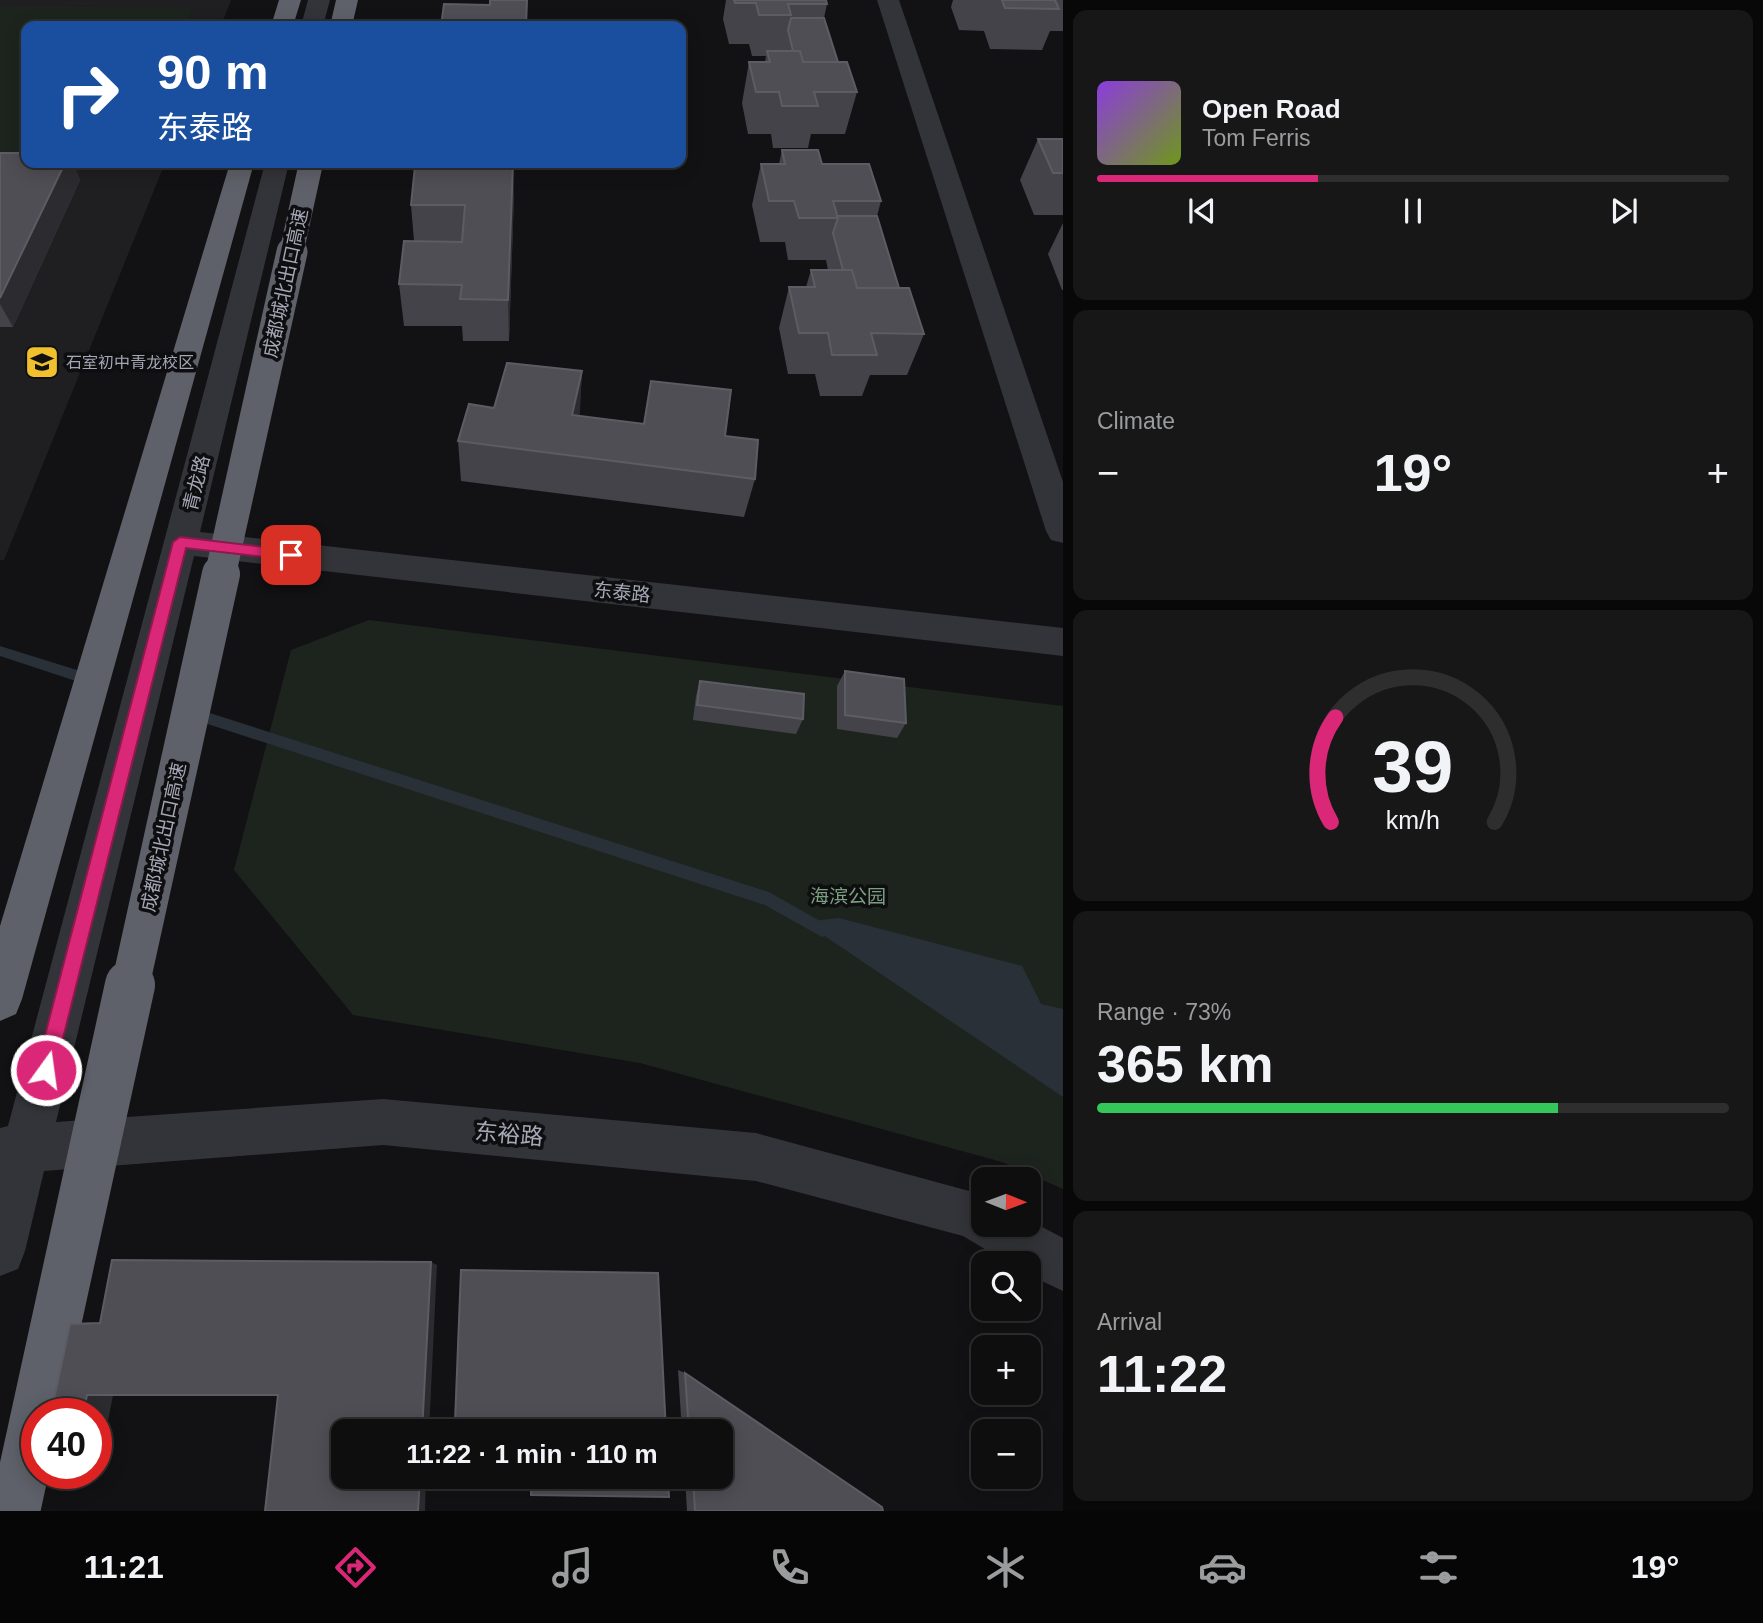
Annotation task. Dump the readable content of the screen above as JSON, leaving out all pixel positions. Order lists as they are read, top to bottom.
{
  "streets": {
    "highway": ["成都城北出口高速"],
    "street": ["青龙路", "东泰路", "东裕路"]
  },
  "crossings": [
    ["青龙路", "东泰路"],
    ["青龙路", "东裕路"]
  ],
  "parks": ["海滨公园"],
  "places": {
    "school or university": ["石室初中青龙校区"]
  },
  "north": "right",
  "page": {
    "turn": ["90 m", "东泰路"],
    "song": ["Open Road", "Tom Ferris"],
    "tile": [
      "Climate",
      ["Range · 73%", "365 km"],
      ["Arrival", "11:22"]
    ],
    "heat": ["−", "19°", "+"],
    "map_buttons": ["+", "−"],
    "limit": "40",
    "trip": "11:22 · 1 min · 110 m",
    "tabs": ["11:21", "19°"],
    "gauge": ["39", "km/h"]
  }
}
